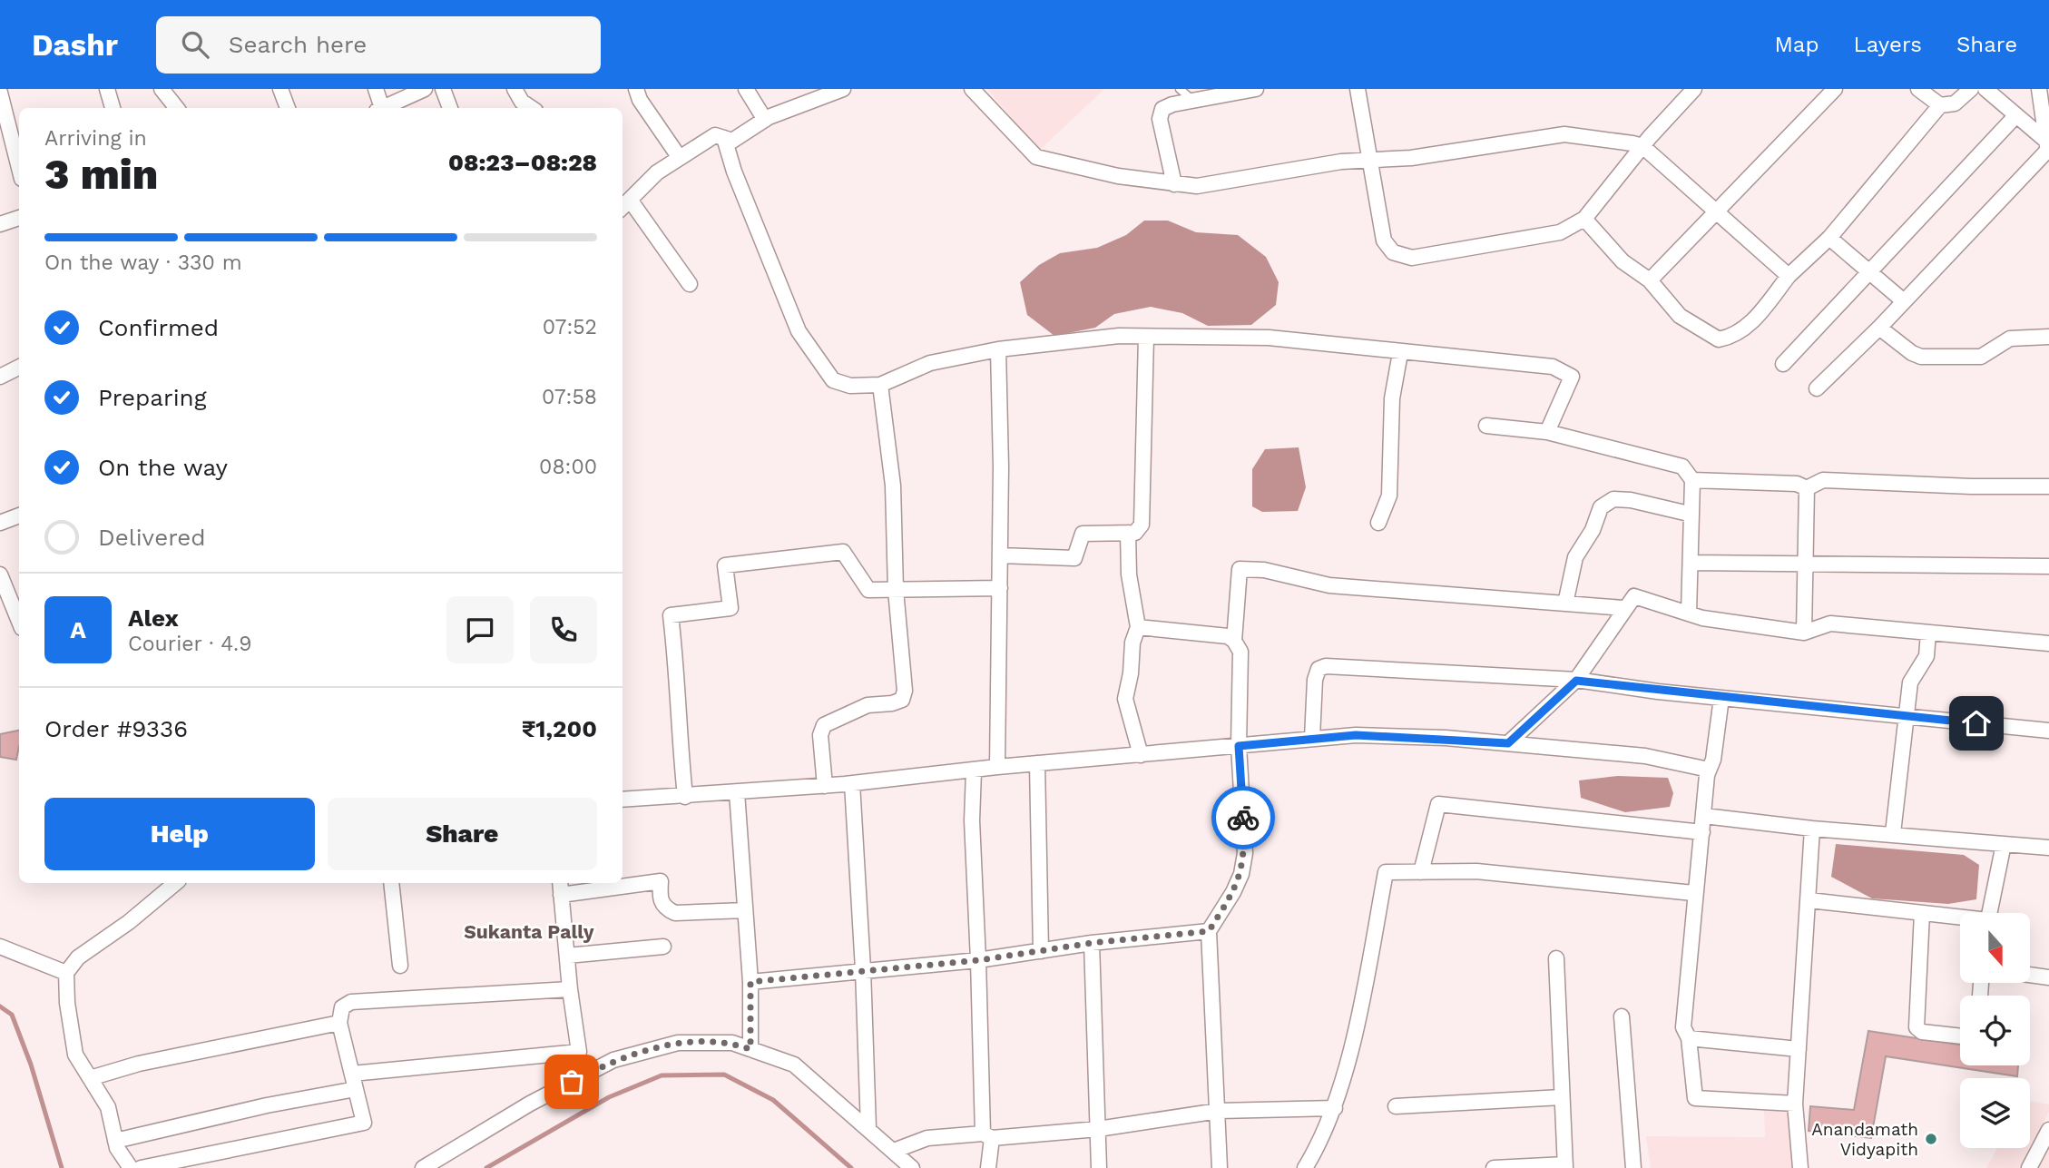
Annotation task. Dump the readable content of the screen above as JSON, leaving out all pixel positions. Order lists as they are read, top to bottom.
{
  "districts": ["Sukanta Pally"],
  "places": ["Anandamath Vidyapith"],
  "north": "bottom",
  "page": {
    "header": "Dashr",
    "search": "Search here",
    "nav": ["Map", "Layers", "Share"],
    "heading": ["3 min", "Arriving in", "08:23–08:28"],
    "panel": [
      "Alex",
      "Courier · 4.9",
      "Order #9336",
      "₹1,200"
    ],
    "bar": "On the way · 330 m",
    "list": [
      ["Confirmed", "07:52"],
      ["Preparing", "07:58"],
      ["On the way", "08:00"],
      "Delivered"
    ],
    "round": "A",
    "buttons": ["Help", "Share"]
  }
}
